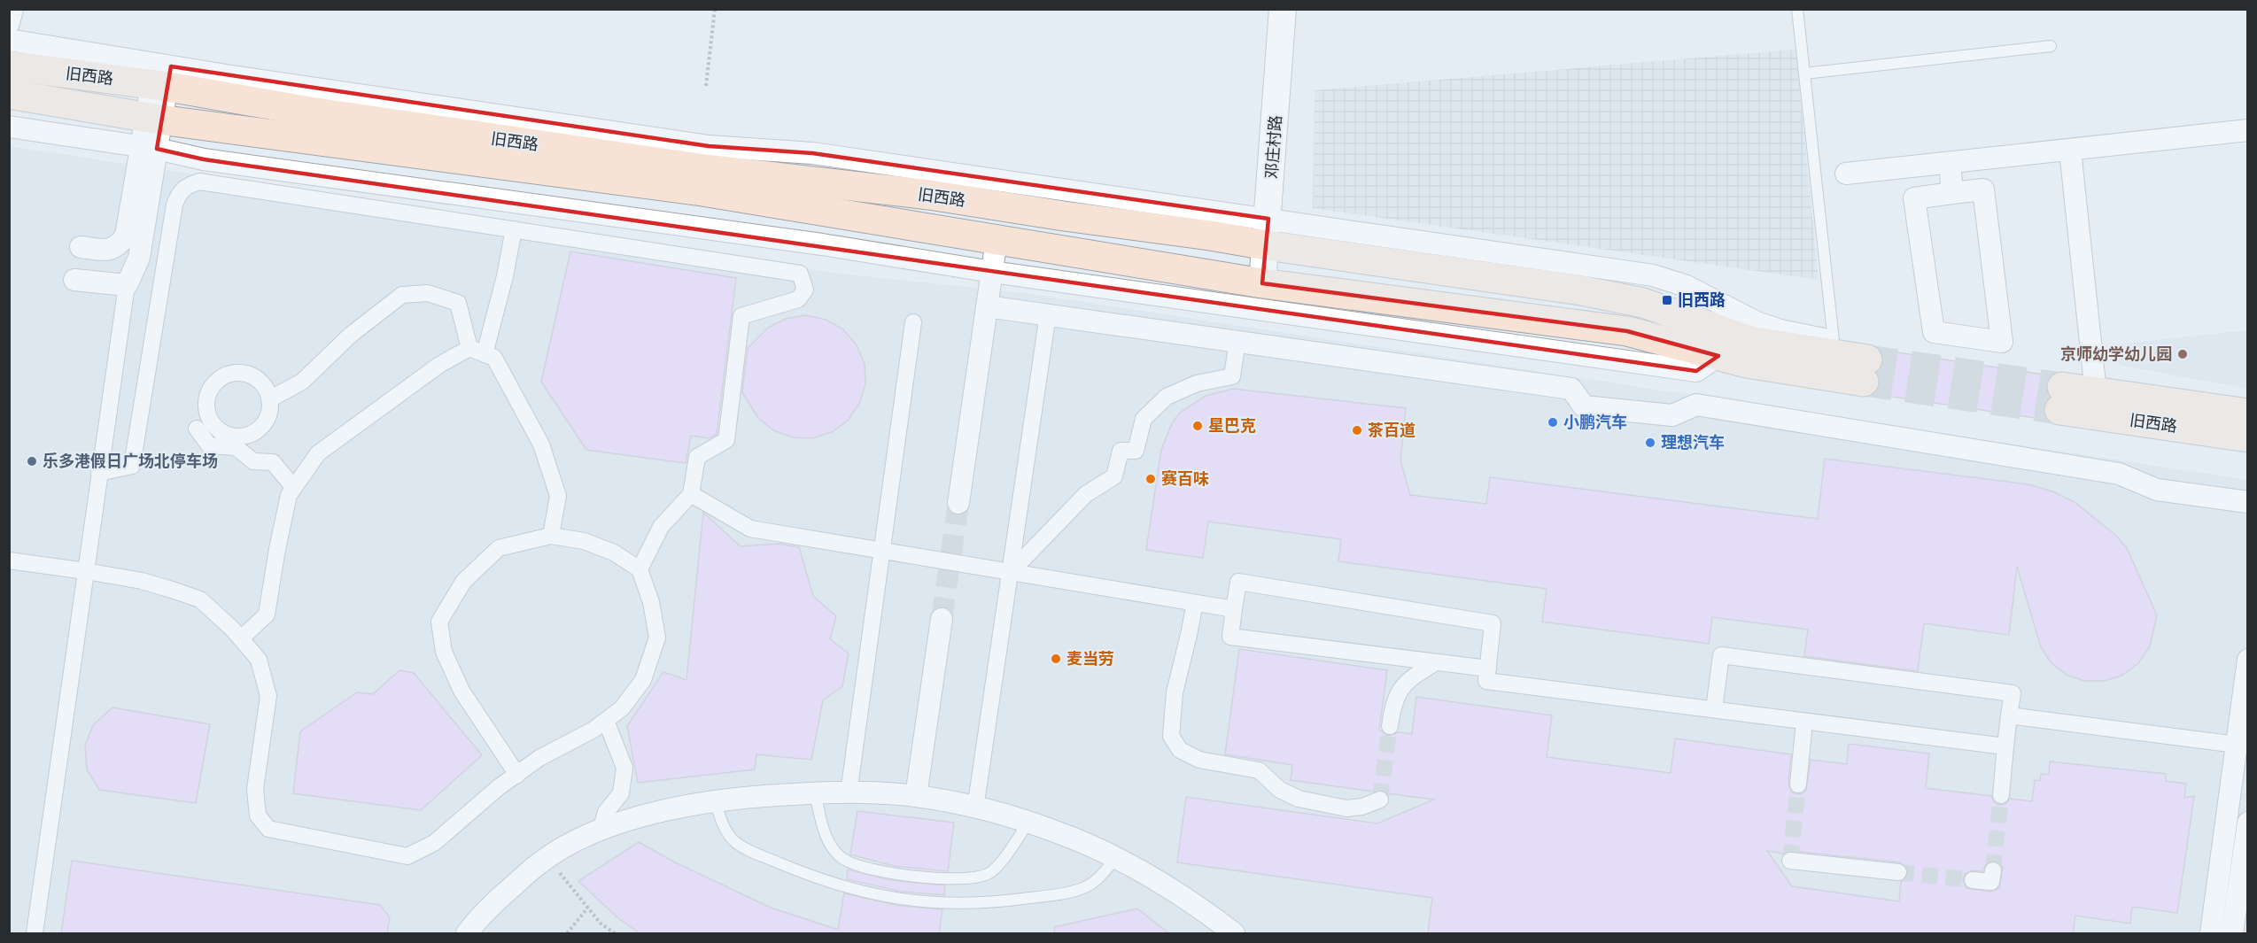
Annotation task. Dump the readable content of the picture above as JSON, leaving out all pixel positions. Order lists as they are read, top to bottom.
{
  "streets": {
    "main road": ["旧西路"],
    "street": ["邓庄村路"]
  },
  "crossings": [
    ["旧西路", "邓庄村路"]
  ],
  "places": {
    "transit": ["旧西路"],
    "other": [
      "京师幼学幼儿园",
      "小鹏汽车",
      "星巴克",
      "茶百道",
      "理想汽车",
      "乐多港假日广场北停车场",
      "赛百味",
      "麦当劳"
    ]
  }
}
